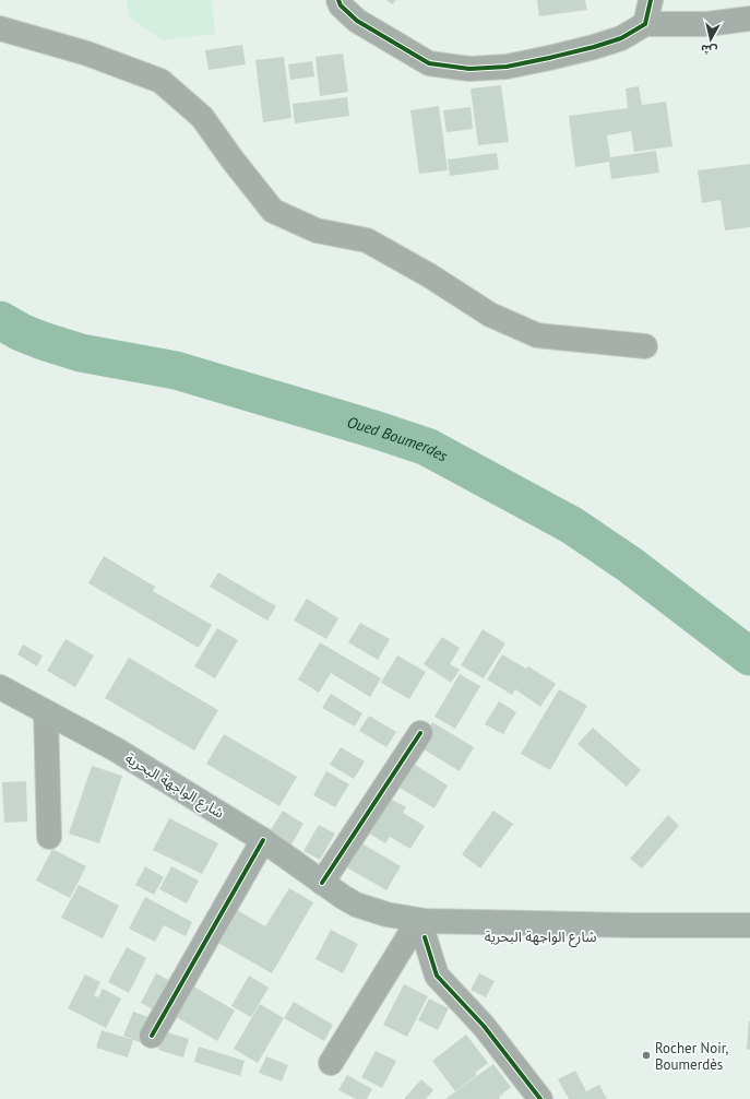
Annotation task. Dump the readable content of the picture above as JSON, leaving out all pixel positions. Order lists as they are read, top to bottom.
{
  "streets": {
    "main road": ["شارع الواجهة البحرية"]
  },
  "water": ["Oued Boumerdes"],
  "places": ["Rocher Noir, Boumerdès"],
  "north": "bottom"
}
